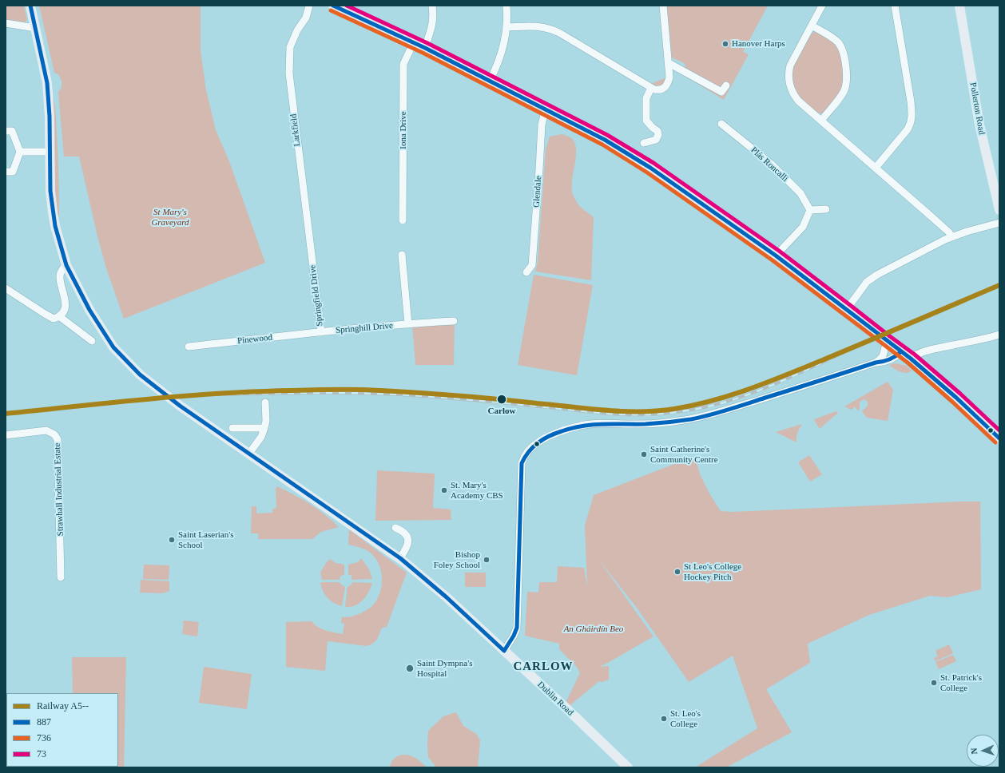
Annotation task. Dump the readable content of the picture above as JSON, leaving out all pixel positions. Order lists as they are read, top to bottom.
{
  "streets": {
    "main road": ["Pollerton Road", "Dublin Road"],
    "street": [
      "Larkfield",
      "Iona Drive",
      "Plás Roncalli",
      "Glendale",
      "Springfield Drive",
      "Springhill Drive",
      "Pinewood",
      "Strawhall Industrial Estate"
    ]
  },
  "crossings": [
    ["Larkfield", "Springfield Drive"],
    ["Springfield Drive", "Springhill Drive"],
    ["Springfield Drive", "Pinewood"],
    ["Springhill Drive", "Pinewood"]
  ],
  "districts": ["CARLOW"],
  "parks": ["St Mary's Graveyard", "An Gháirdín Beo"],
  "places": [
    "Hanover Harps",
    "Carlow",
    "Saint Catherine's Community Centre",
    "St. Mary's Academy CBS",
    "Saint Laserian's School",
    "Bishop Foley School",
    "St Leo's College Hockey Pitch",
    "Saint Dympna's Hospital",
    "St. Patrick's College",
    "St. Leo's College"
  ],
  "lines": [
    "transit line 887",
    "transit line 73",
    "transit line 736",
    "rail line A5--"
  ],
  "legend": [
    "Railway A5--",
    "887",
    "736",
    "73"
  ],
  "north": "left"
}
